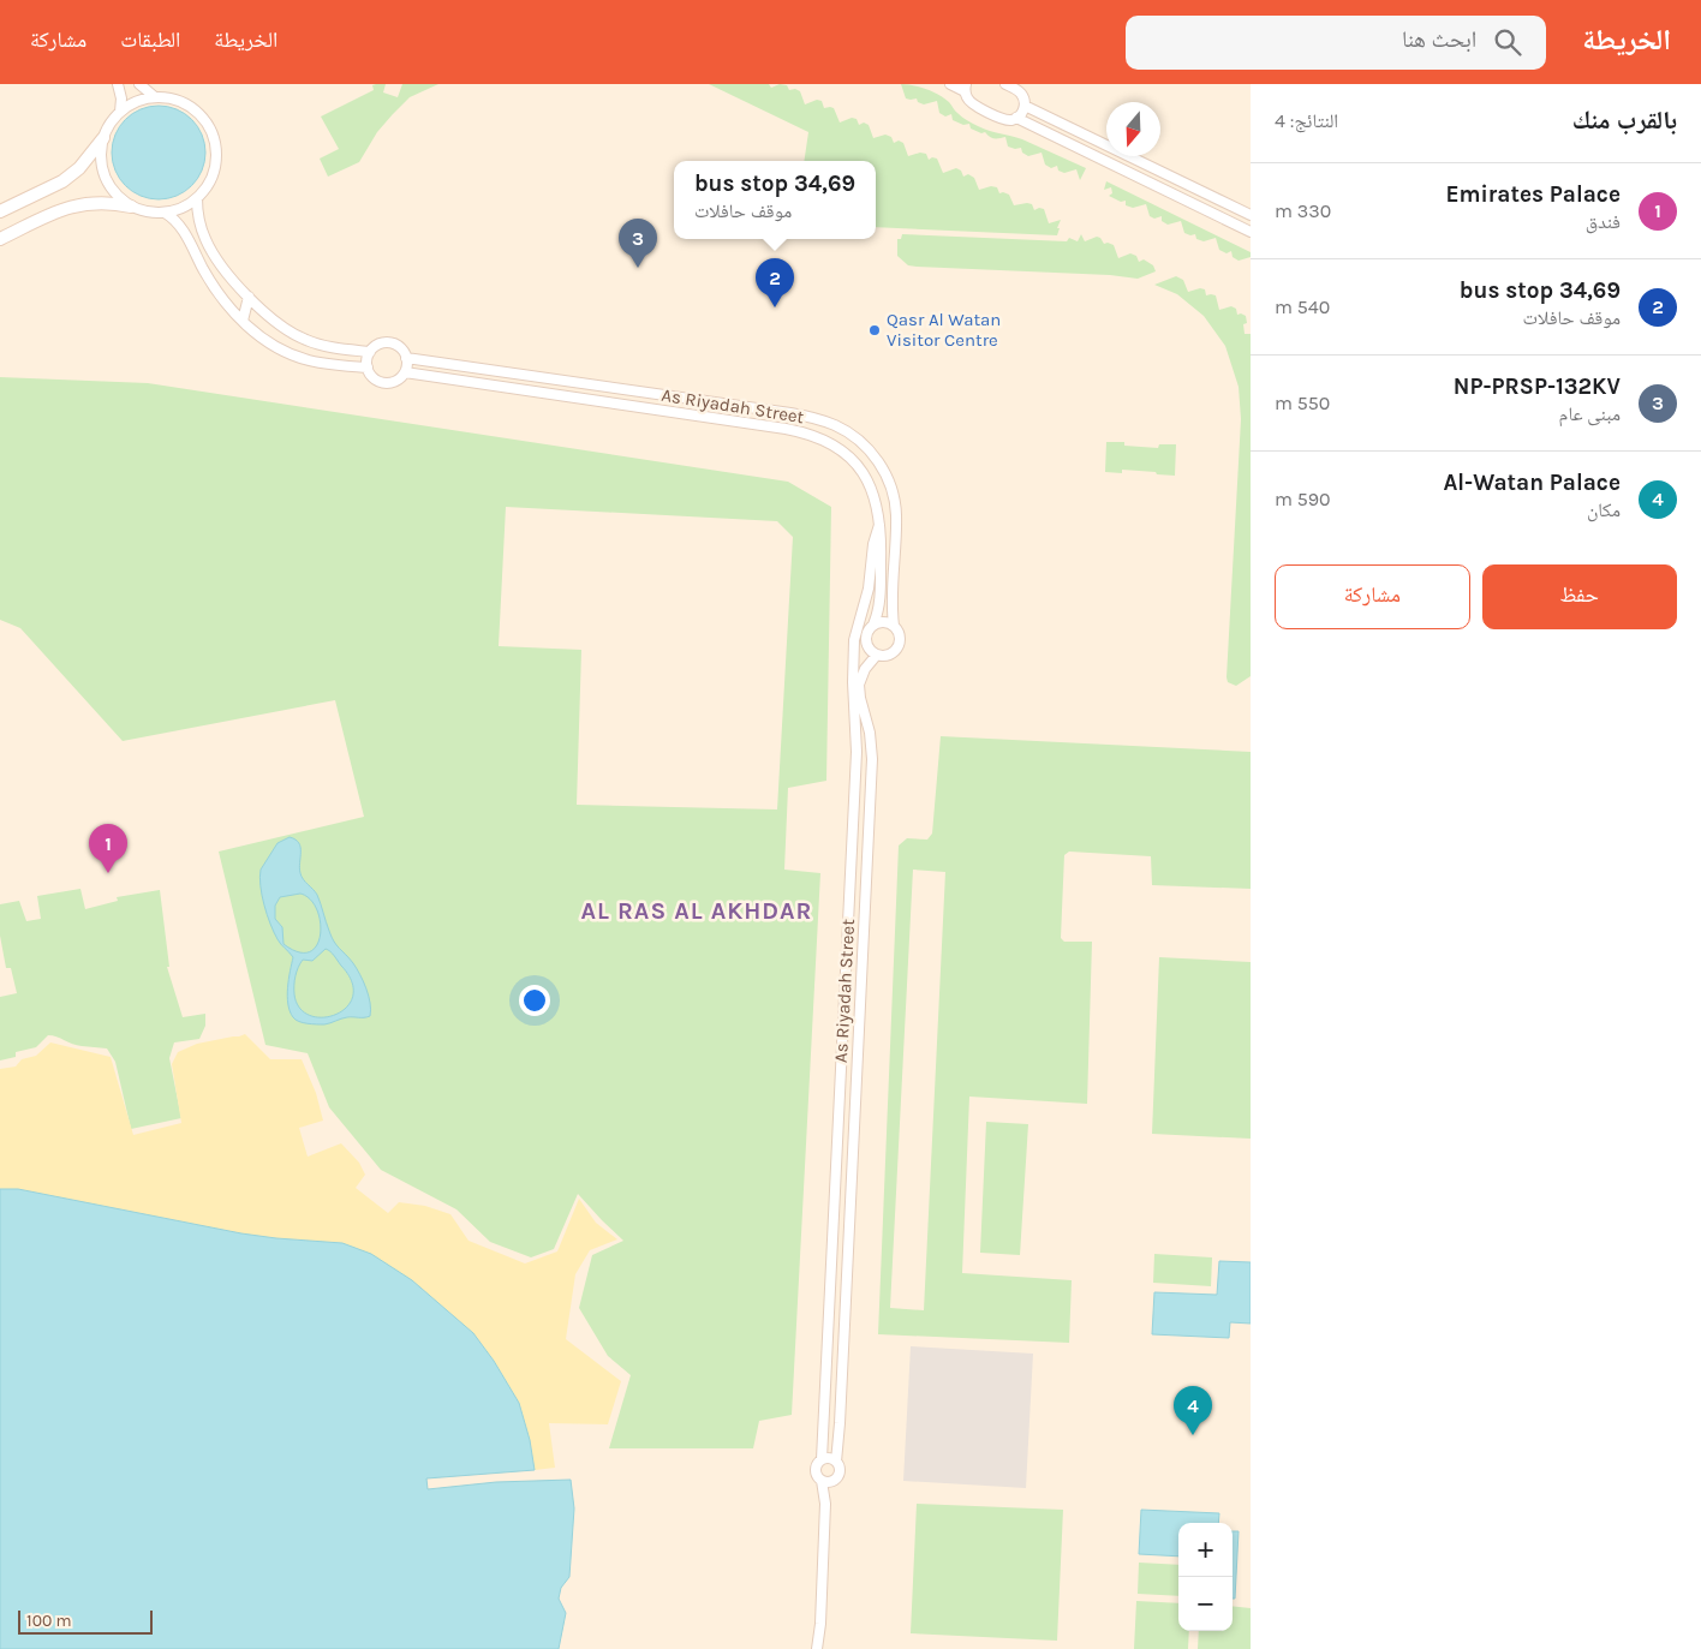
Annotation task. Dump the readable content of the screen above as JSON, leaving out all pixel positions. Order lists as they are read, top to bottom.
{
  "streets": {
    "street": ["As Riyadah Street"]
  },
  "districts": ["AL RAS AL AKHDAR"],
  "places": ["Qasr Al Watan Visitor Centre"],
  "scale_bar": "100 m",
  "north": "bottom",
  "page": {
    "header": "الخريطة",
    "search": "ابحث هنا",
    "nav": ["الخريطة", "الطبقات", "مشاركة"],
    "heading": ["بالقرب منك", "النتائج: 4"],
    "popup": ["bus stop 34,69", "موقف حافلات"],
    "list": [
      {
        "mark": "1",
        "name": "Emirates Palace",
        "note": "فندق",
        "value": "330 m"
      },
      {
        "mark": "2",
        "name": "bus stop 34,69",
        "note": "موقف حافلات",
        "value": "540 m"
      },
      {
        "mark": "3",
        "name": "NP-PRSP-132KV",
        "note": "مبنى عام",
        "value": "550 m"
      },
      {
        "mark": "4",
        "name": "Al-Watan Palace",
        "note": "مكان",
        "value": "590 m"
      }
    ],
    "pins": [
      "3",
      "2",
      "1",
      "4"
    ],
    "buttons": ["حفظ", "مشاركة"],
    "map_buttons": ["+", "−"],
    "scale": "100 m"
  }
}
